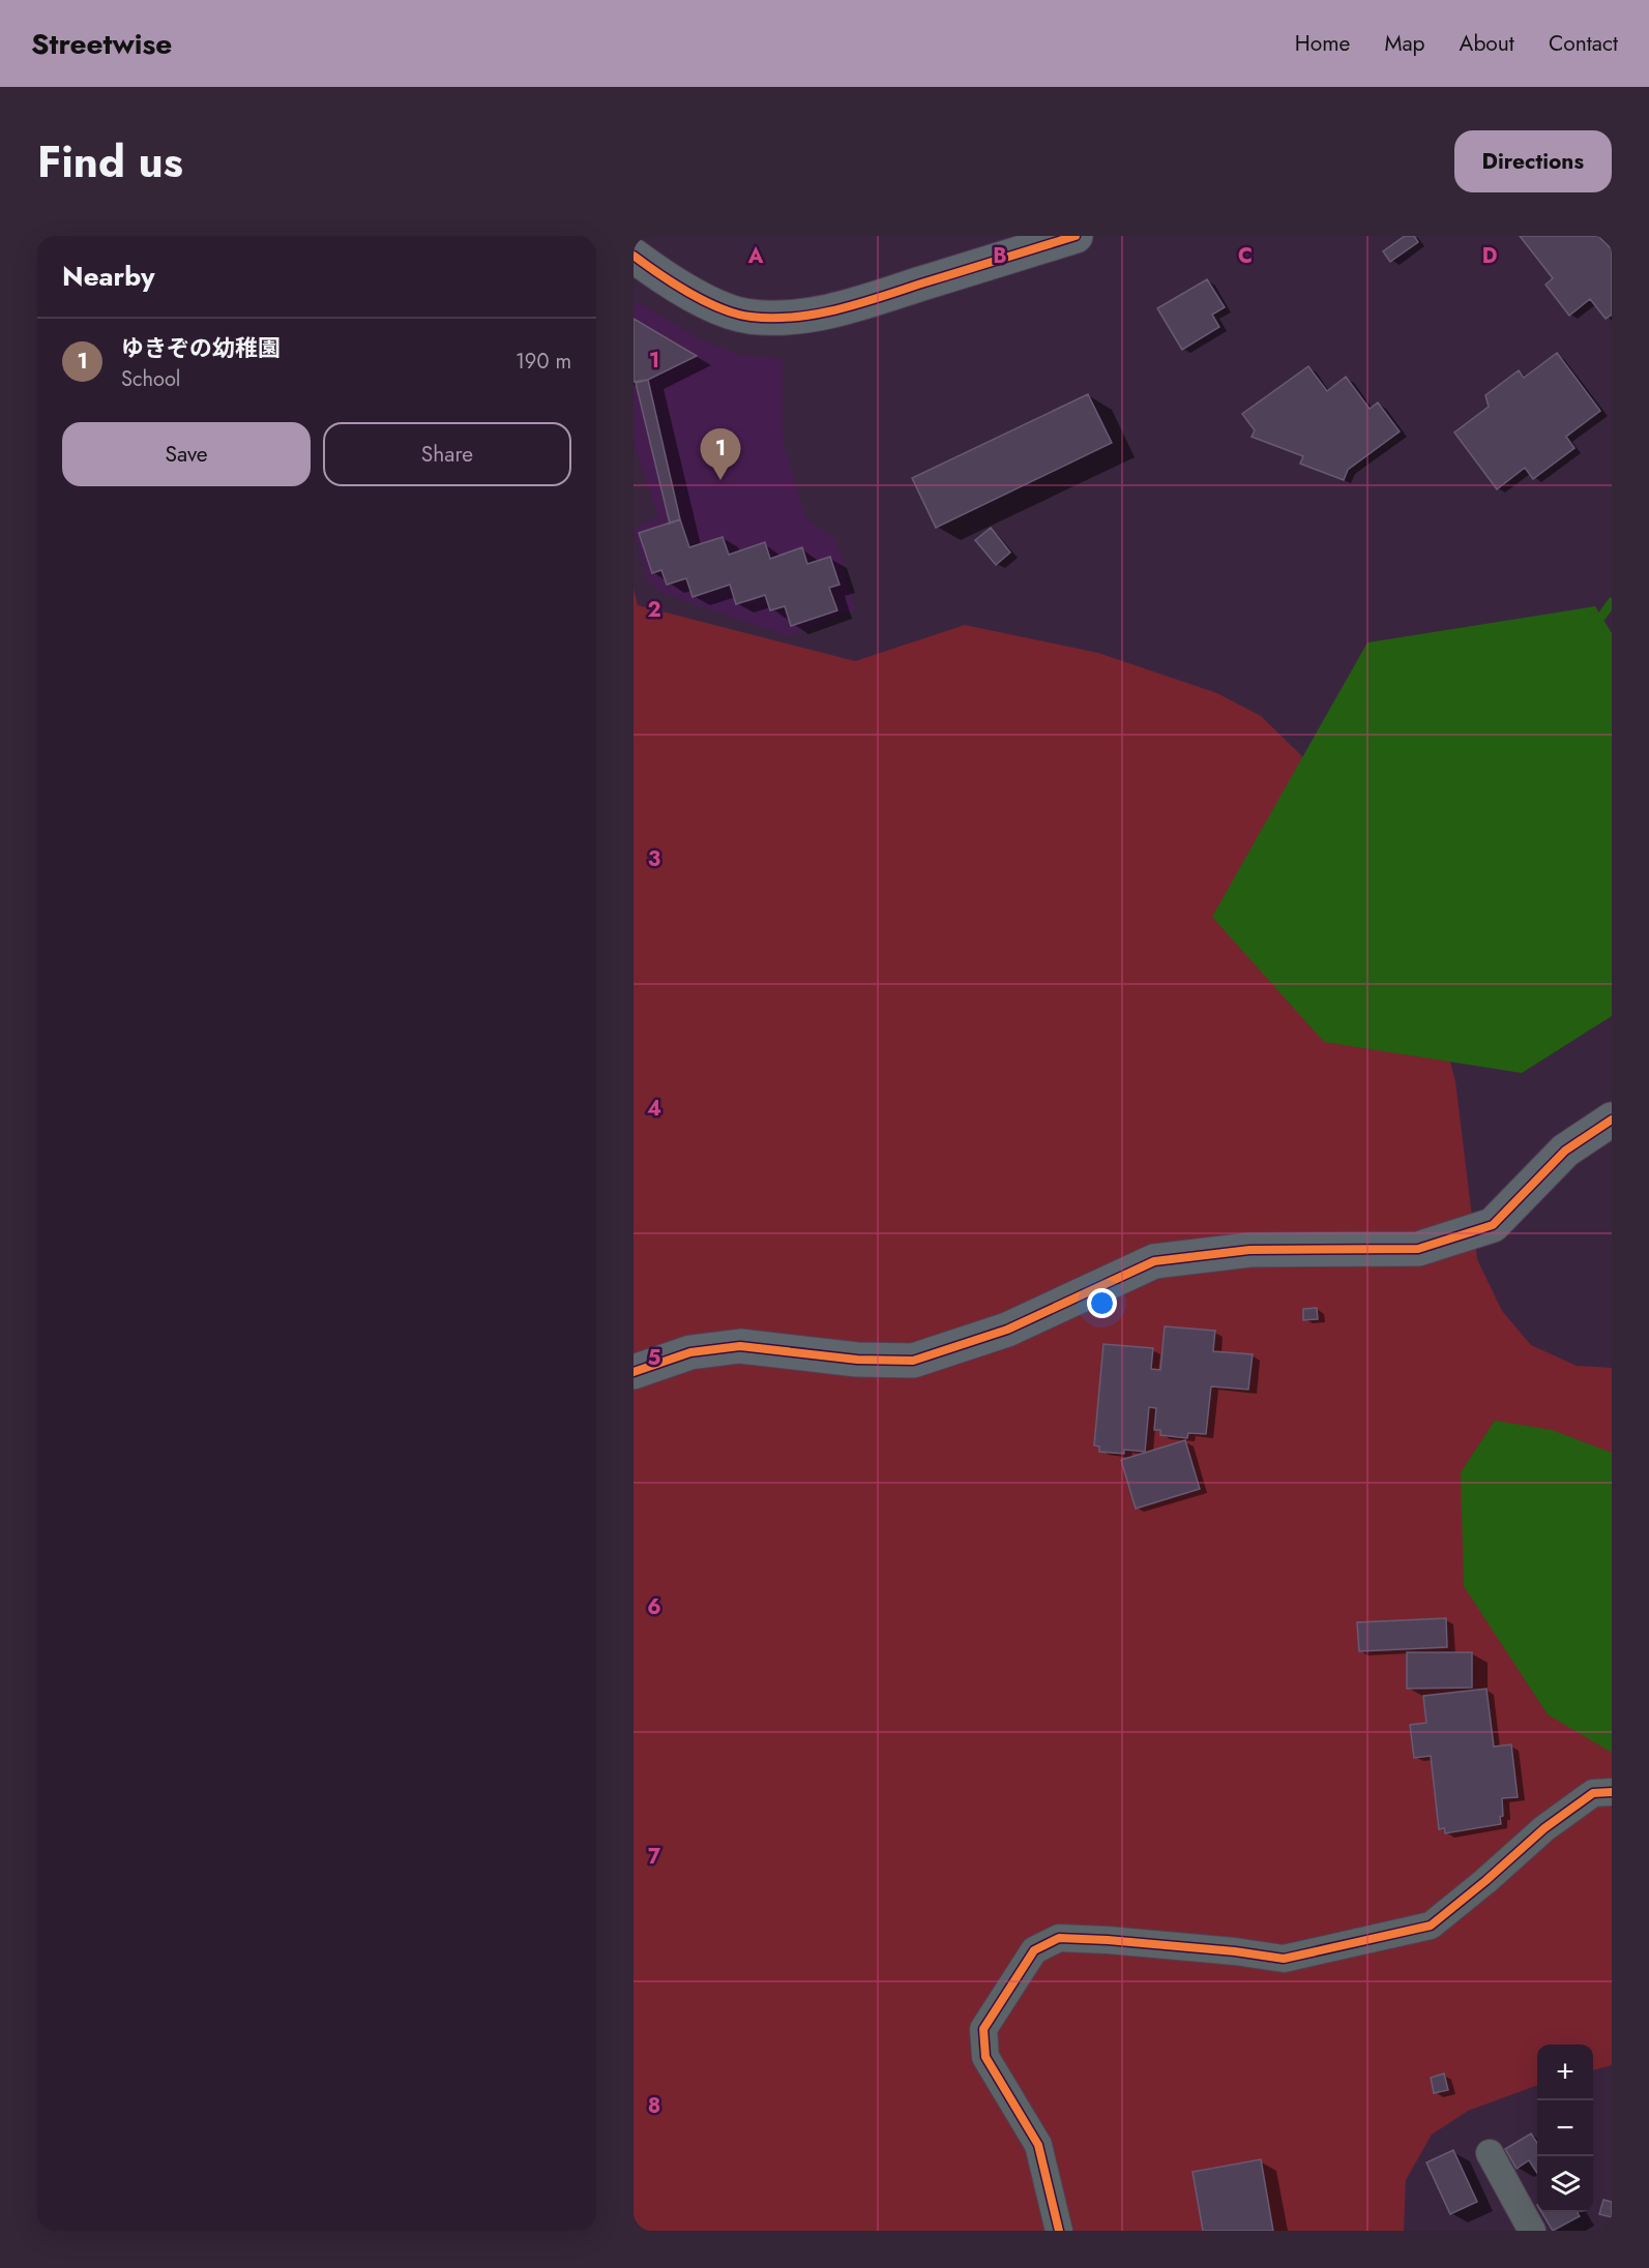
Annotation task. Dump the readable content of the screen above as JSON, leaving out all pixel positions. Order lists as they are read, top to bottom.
{
  "page": {
    "header": "Streetwise",
    "nav": [
      "Home",
      "Map",
      "About",
      "Contact"
    ],
    "title": "Find us",
    "buttons": [
      "Directions",
      ["Save", "Share"]
    ],
    "heading": "Nearby",
    "list": [
      {
        "mark": "1",
        "name": "ゆきぞの幼稚園",
        "note": "School",
        "value": "190 m"
      }
    ],
    "pins": "1",
    "map_buttons": ["+", "−"]
  },
  "grid": {
    "columns": [
      "A",
      "B",
      "C",
      "D"
    ],
    "rows": [
      "1",
      "2",
      "3",
      "4",
      "5",
      "6",
      "7",
      "8"
    ]
  }
}
